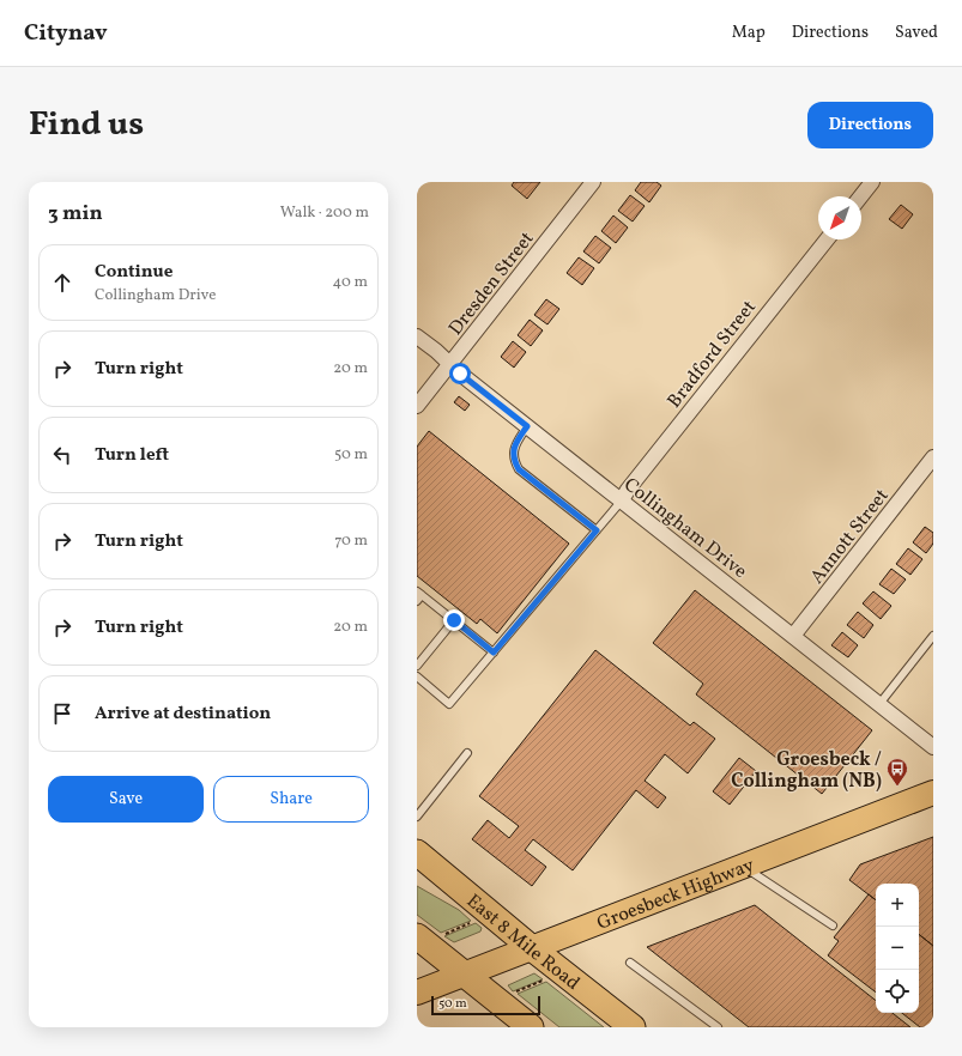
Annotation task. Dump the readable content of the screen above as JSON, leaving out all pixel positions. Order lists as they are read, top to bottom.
{
  "streets": {
    "highway": ["East 8 Mile Road"],
    "main road": ["Groesbeck Highway"],
    "street": [
      "Dresden Street",
      "Bradford Street",
      "Collingham Drive",
      "Annott Street"
    ]
  },
  "crossings": [
    ["Dresden Street", "Collingham Drive"],
    ["Bradford Street", "Collingham Drive"],
    ["Collingham Drive", "Annott Street"],
    ["Groesbeck Highway", "East 8 Mile Road"]
  ],
  "places": {
    "bus stop": ["Groesbeck / Collingham (NB)"]
  },
  "scale_bar": "50 m",
  "north": "bottom left",
  "page": {
    "header": "Citynav",
    "nav": ["Map", "Directions", "Saved"],
    "title": "Find us",
    "buttons": [
      "Directions",
      ["Save", "Share"]
    ],
    "heading": ["3 min", "Walk · 200 m"],
    "list": [
      ["Continue", "Collingham Drive", "40 m"],
      ["Turn right", "20 m"],
      ["Turn left", "50 m"],
      ["Turn right", "70 m"],
      ["Turn right", "20 m"],
      "Arrive at destination"
    ],
    "map_buttons": ["+", "−"],
    "scale": "50 m"
  }
}
